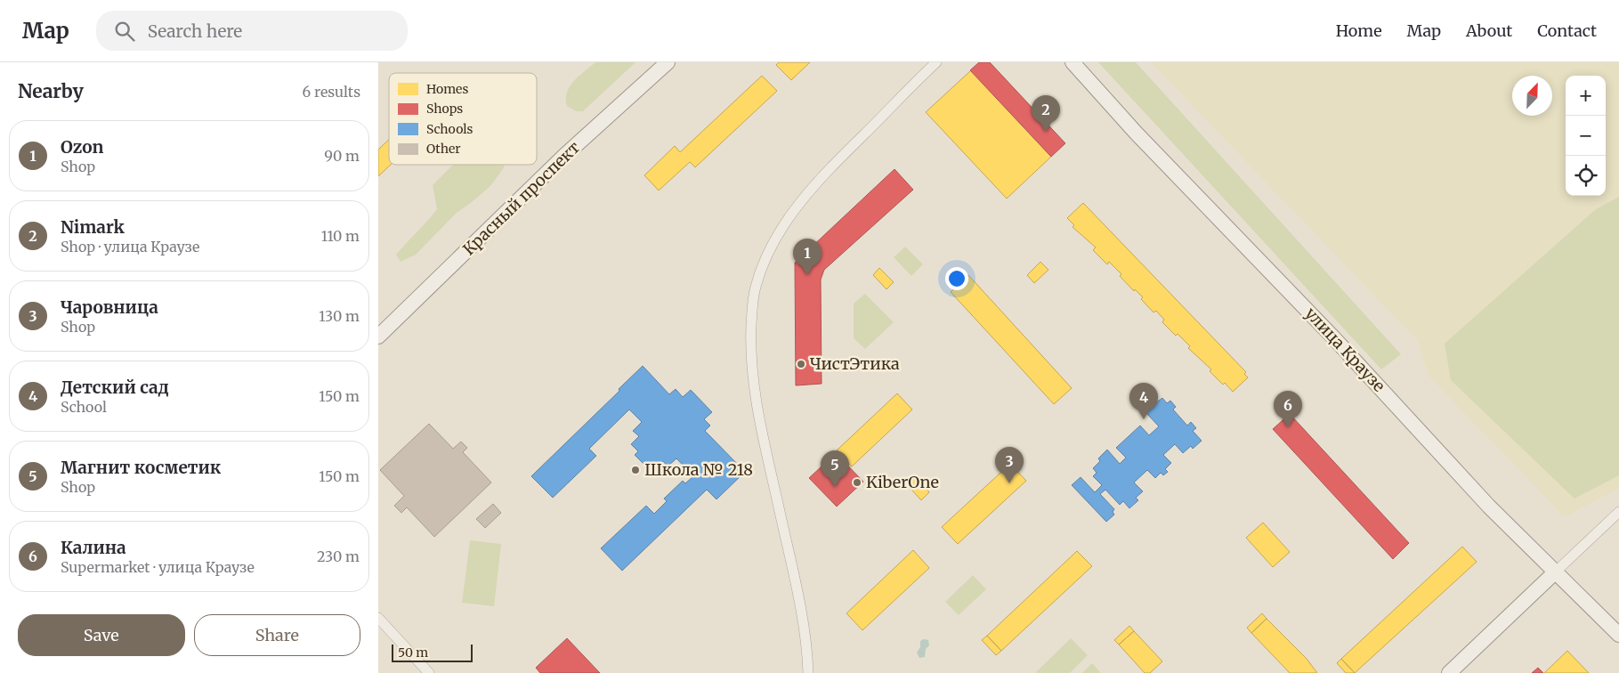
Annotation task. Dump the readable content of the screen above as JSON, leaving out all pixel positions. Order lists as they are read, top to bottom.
{
  "streets": {
    "main road": ["Красный проспект", "улица Краузе"]
  },
  "places": ["ЧистЭтика", "Школа № 218", "KiberOne"],
  "legend": [
    "Homes",
    "Shops",
    "Schools",
    "Other"
  ],
  "scale_bar": "50 m",
  "north": "top right",
  "page": {
    "header": "Map",
    "search": "Search here",
    "nav": [
      "Home",
      "Map",
      "About",
      "Contact"
    ],
    "heading": ["Nearby", "6 results"],
    "map_buttons": ["+", "−"],
    "pins": [
      "2",
      "1",
      "4",
      "6",
      "3",
      "5"
    ],
    "list": [
      {
        "mark": "1",
        "name": "Ozon",
        "note": "Shop",
        "value": "90 m"
      },
      {
        "mark": "2",
        "name": "Nimark",
        "note": "Shop · улица Краузе",
        "value": "110 m"
      },
      {
        "mark": "3",
        "name": "Чаровница",
        "note": "Shop",
        "value": "130 m"
      },
      {
        "mark": "4",
        "name": "Детский сад",
        "note": "School",
        "value": "150 m"
      },
      {
        "mark": "5",
        "name": "Магнит косметик",
        "note": "Shop",
        "value": "150 m"
      },
      {
        "mark": "6",
        "name": "Калина",
        "note": "Supermarket · улица Краузе",
        "value": "230 m"
      }
    ],
    "buttons": ["Save", "Share"],
    "scale": "50 m"
  }
}
